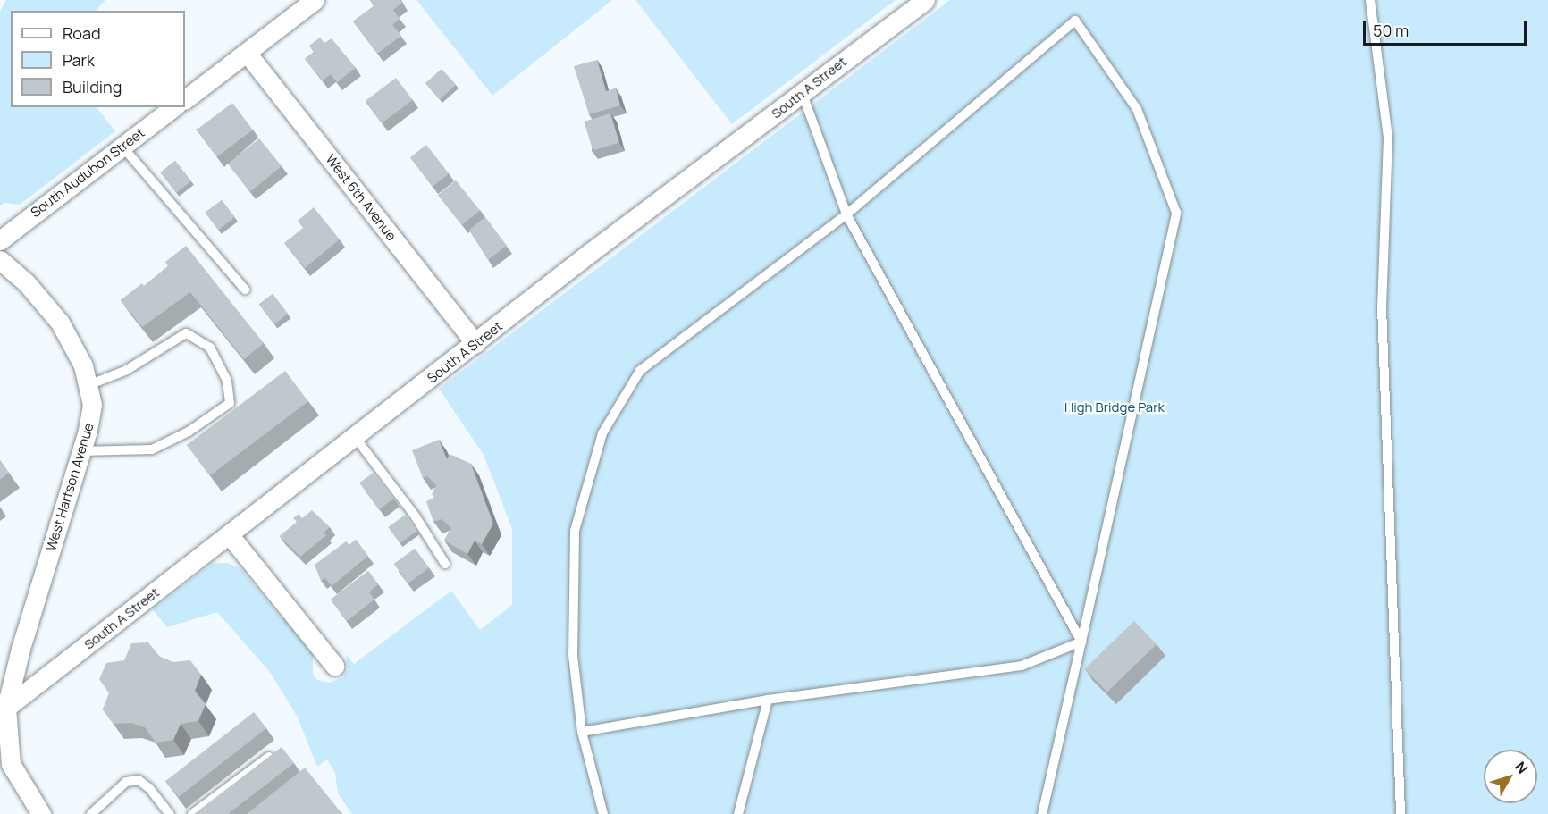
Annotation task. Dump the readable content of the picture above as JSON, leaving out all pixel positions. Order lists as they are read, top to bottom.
{
  "streets": {
    "street": [
      "South A Street",
      "South Audubon Street",
      "West 6th Avenue",
      "West Hartson Avenue"
    ]
  },
  "crossings": [
    ["South A Street", "West 6th Avenue"],
    ["South A Street", "West Hartson Avenue"]
  ],
  "parks": ["High Bridge Park"],
  "legend": ["Road", "Park", "Building"],
  "scale_bar": "50 m",
  "north": "top right"
}
